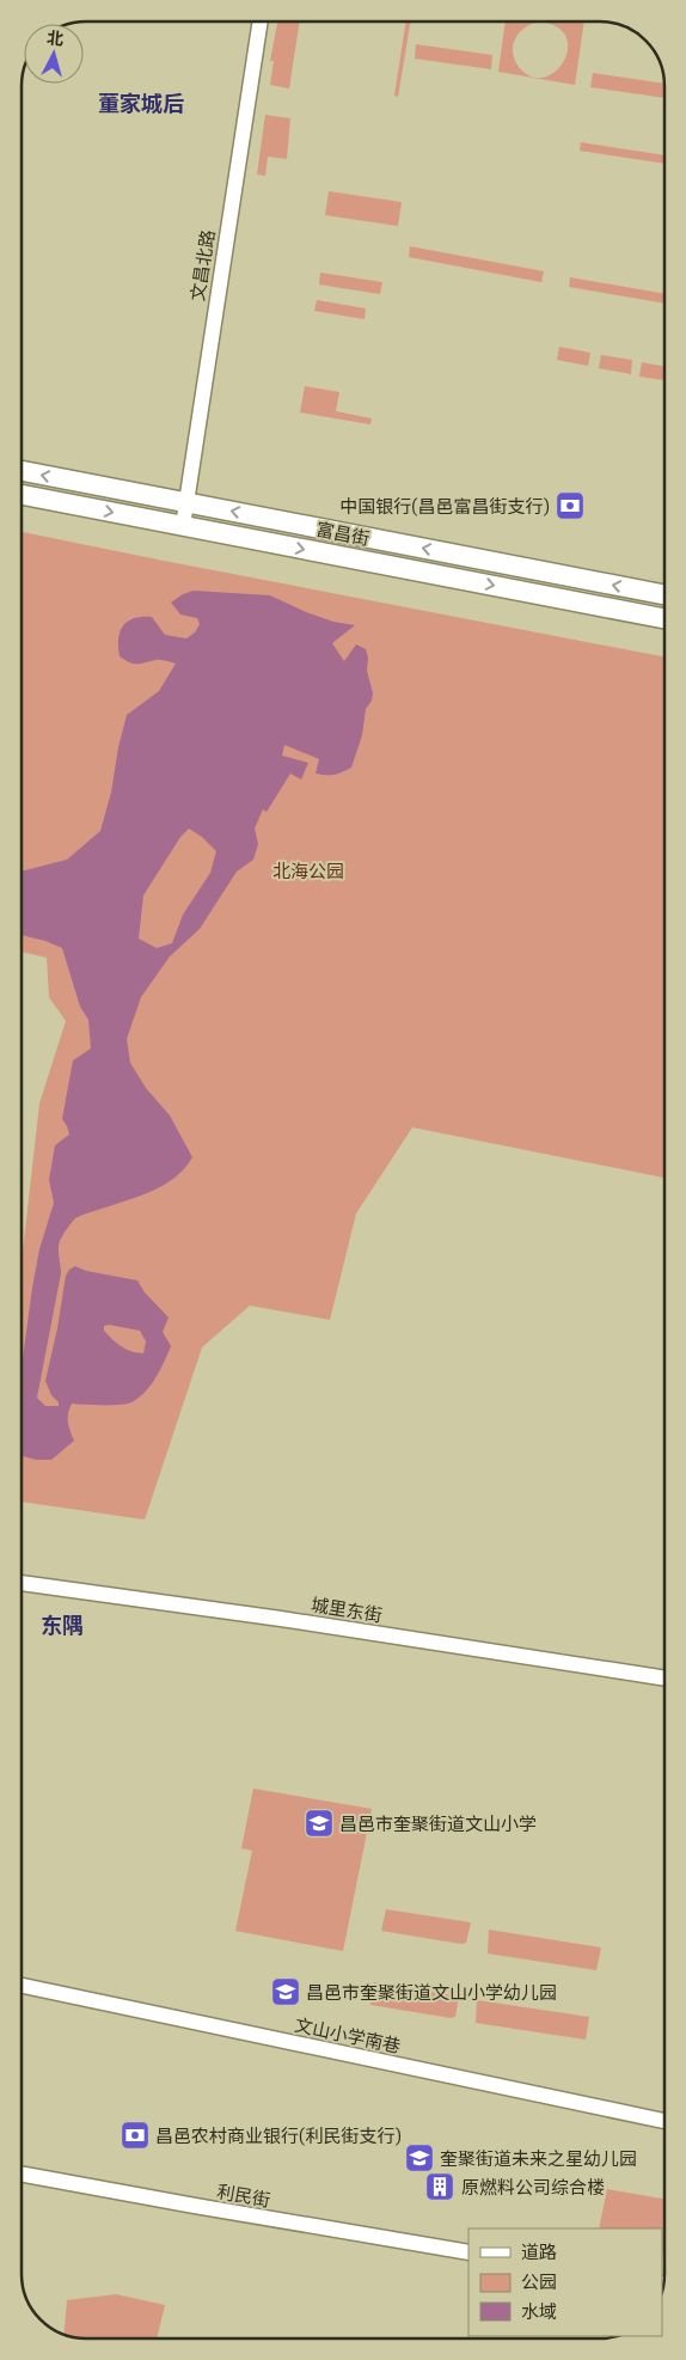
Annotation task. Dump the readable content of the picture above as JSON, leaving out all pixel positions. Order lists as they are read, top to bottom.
{
  "streets": {
    "main road": ["富昌街"],
    "street": [
      "文昌北路",
      "城里东街",
      "文山小学南巷",
      "利民街"
    ]
  },
  "crossings": [
    ["文昌北路", "富昌街"]
  ],
  "districts": ["董家城后", "东隅"],
  "parks": ["北海公园"],
  "places": {
    "bank": ["中国银行(昌邑富昌街支行)", "昌邑农村商业银行(利民街支行)"],
    "school or university": ["昌邑市奎聚街道文山小学", "昌邑市奎聚街道文山小学幼儿园", "奎聚街道未来之星幼儿园"],
    "building": ["原燃料公司综合楼"]
  },
  "legend": ["道路", "公园", "水域"],
  "north": "top"
}
